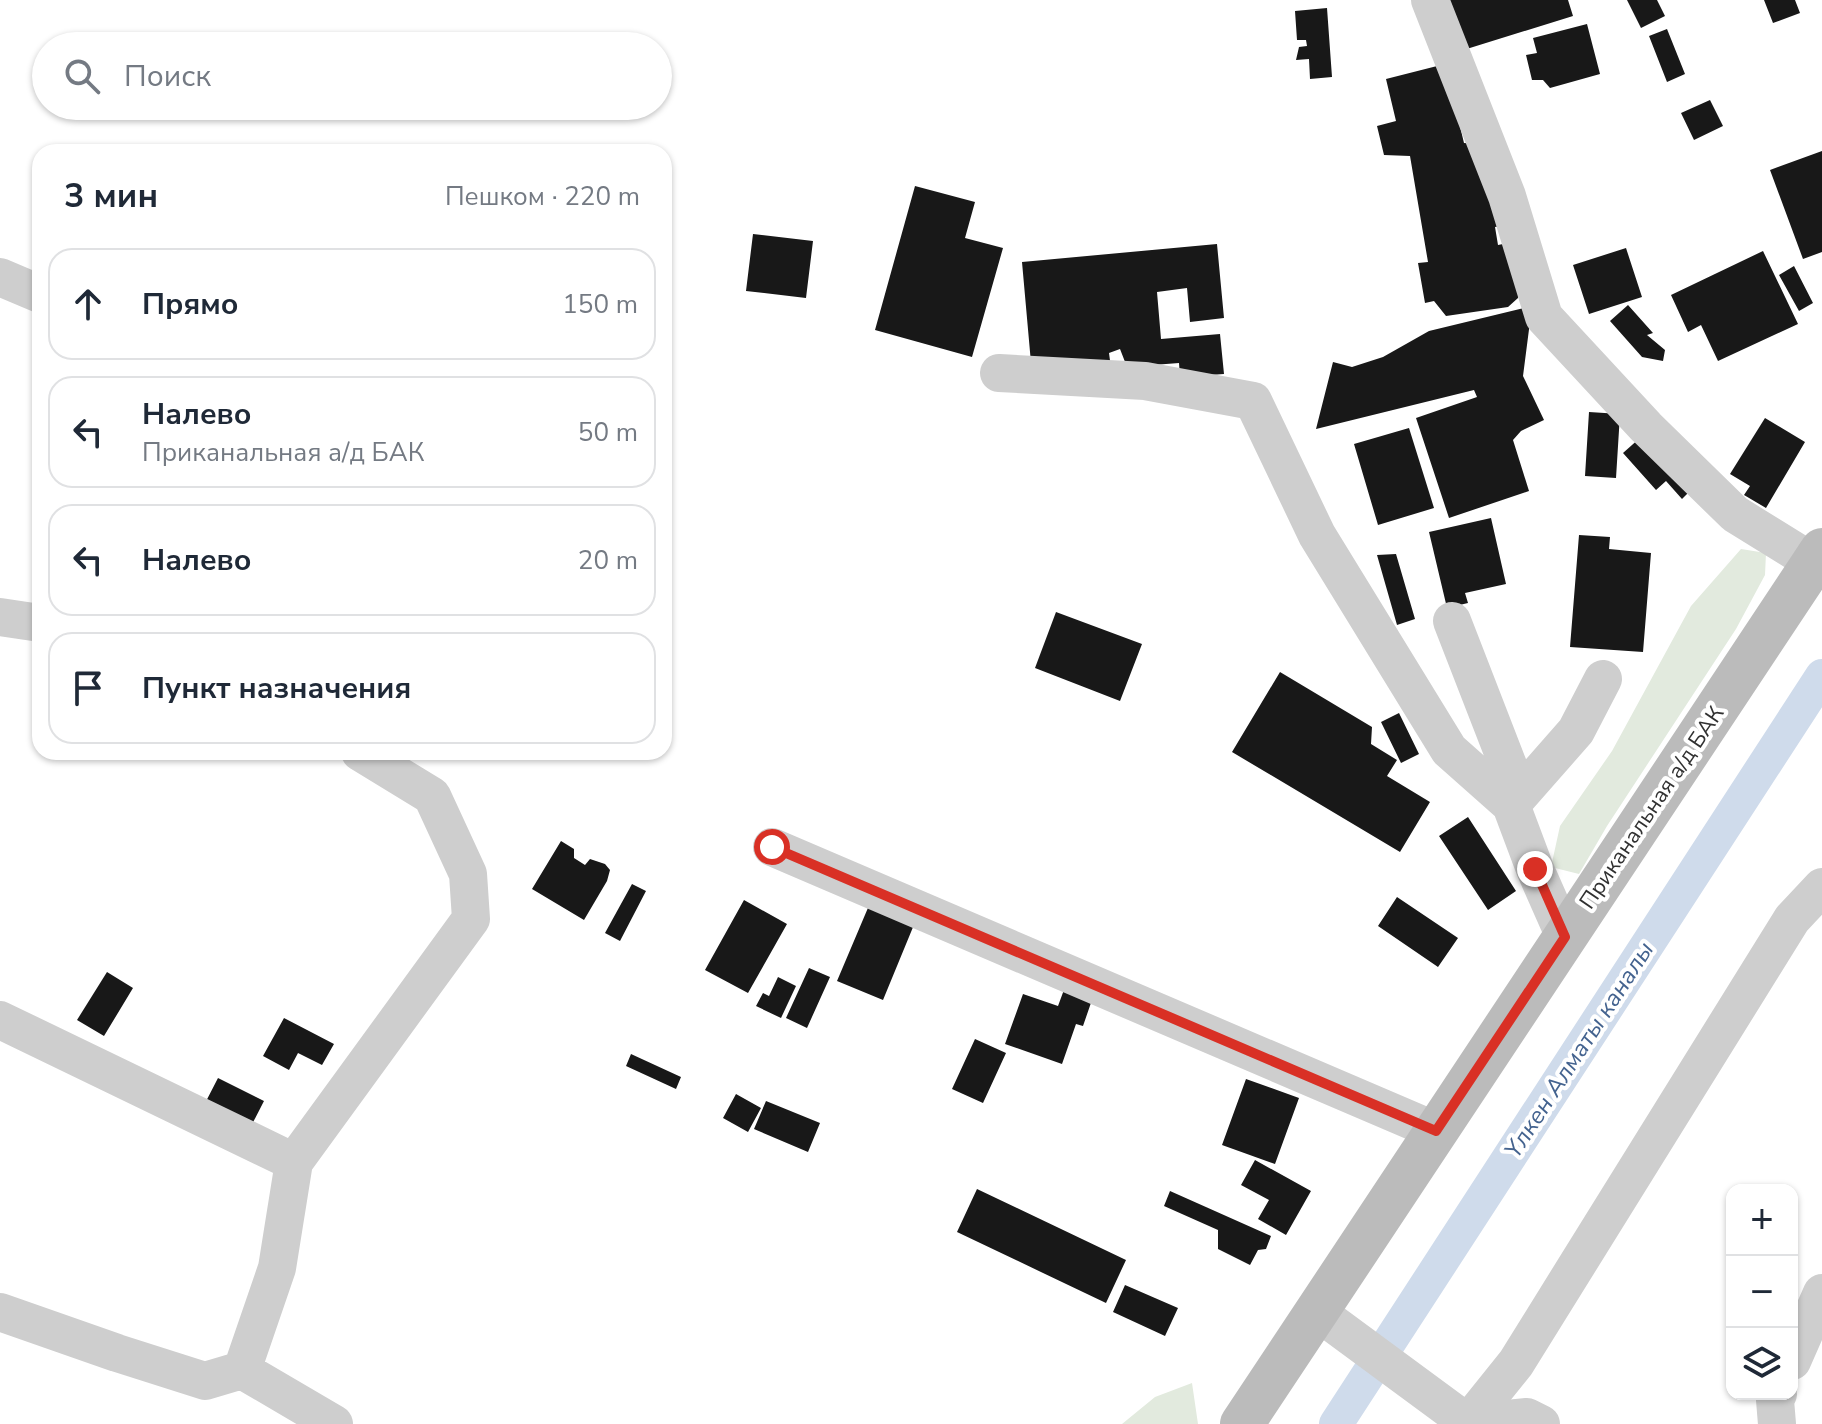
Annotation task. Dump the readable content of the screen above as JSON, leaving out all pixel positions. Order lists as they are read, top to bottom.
{
  "streets": {
    "main road": ["Приканальная а/д БАК"]
  },
  "water": ["Үлкен Алматы каналы"],
  "page": {
    "search": "Поиск",
    "heading": ["3 мин", "Пешком · 220 m"],
    "list": [
      ["Прямо", "150 m"],
      ["Налево", "Приканальная а/д БАК", "50 m"],
      ["Налево", "20 m"],
      "Пункт назначения"
    ],
    "map_buttons": ["+", "−"]
  }
}
